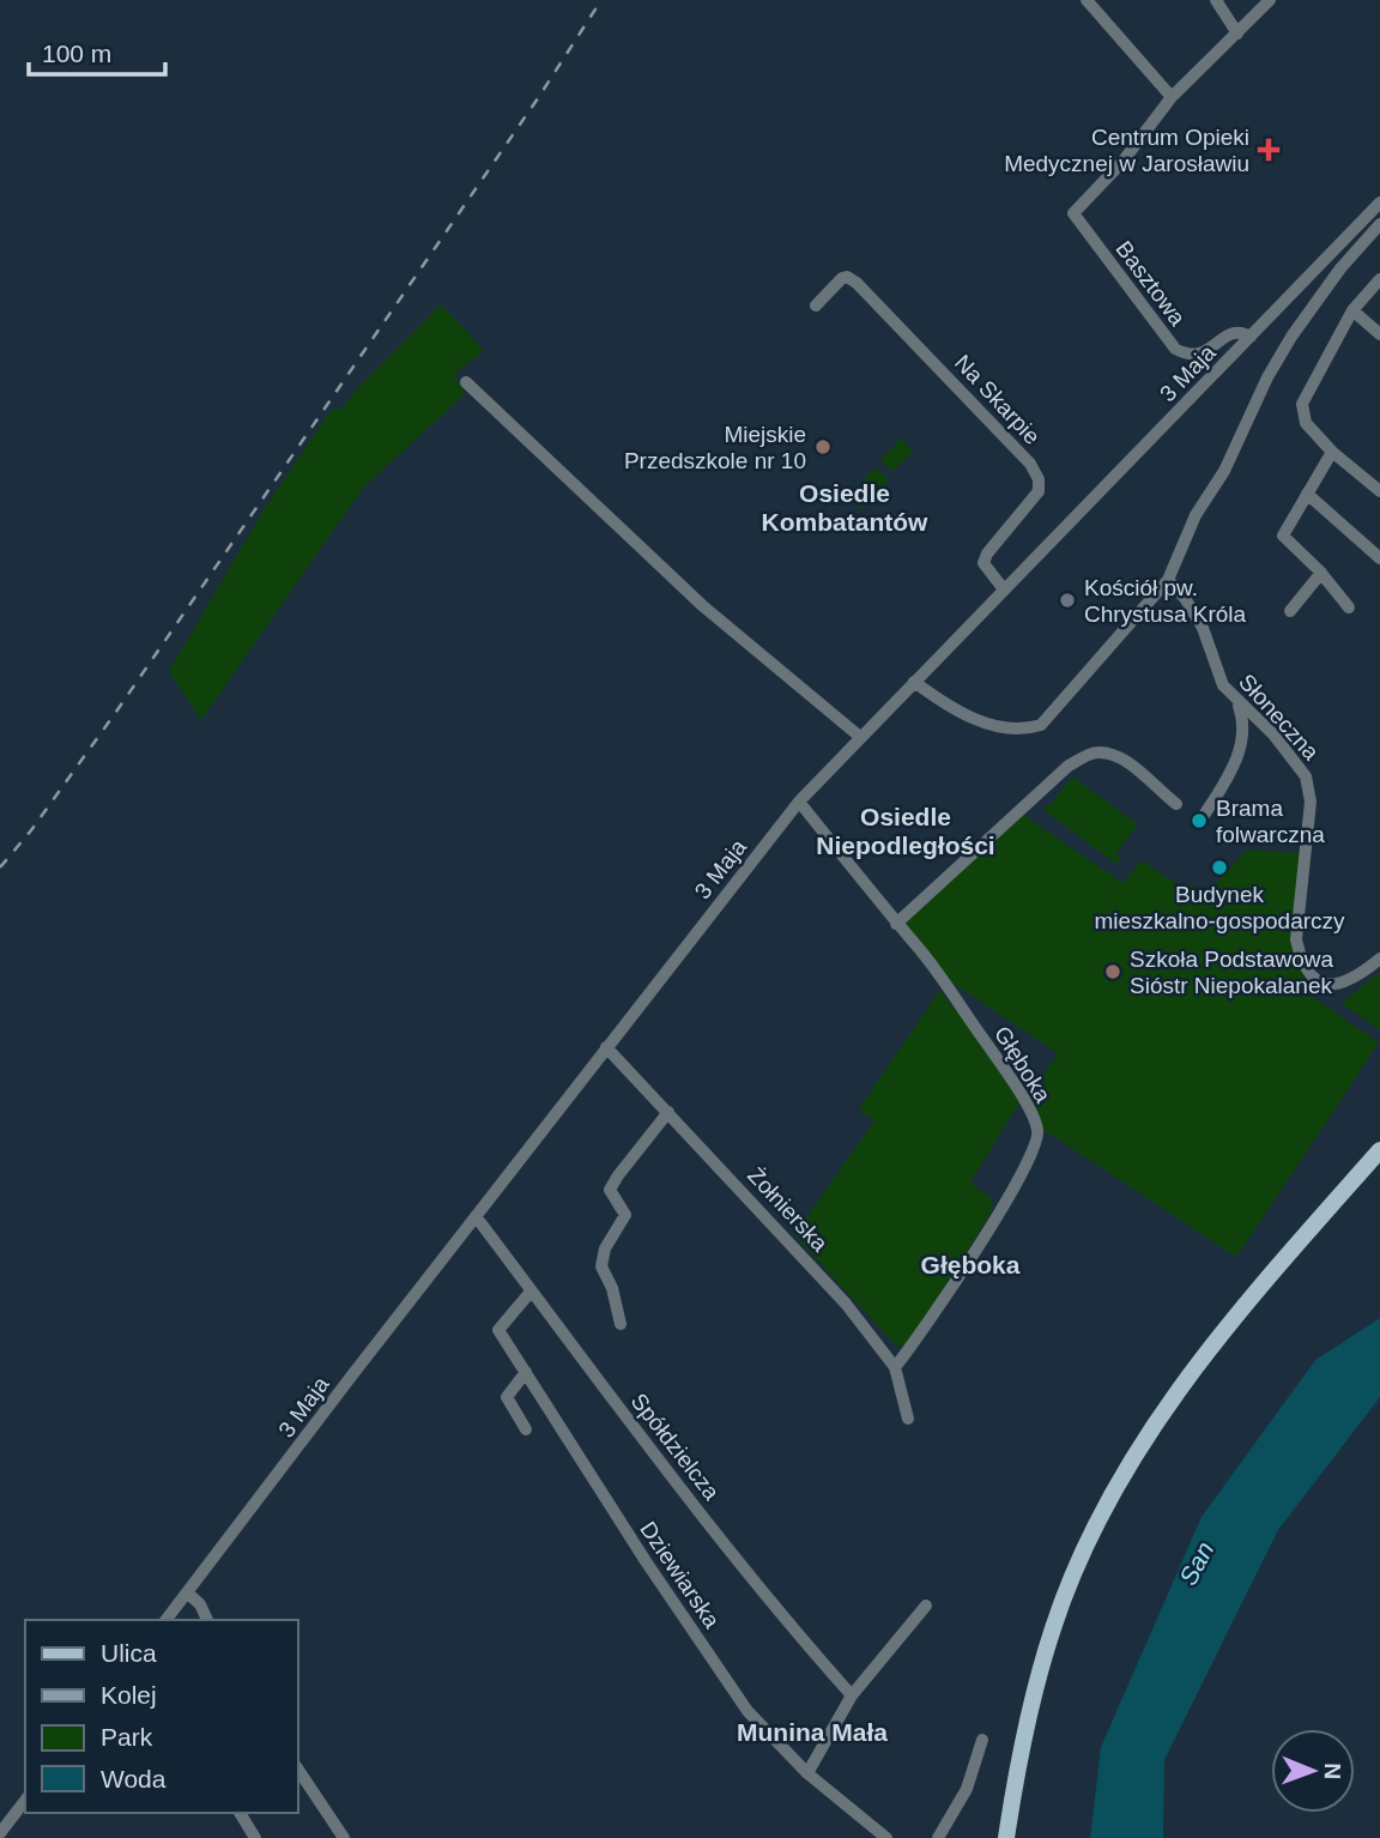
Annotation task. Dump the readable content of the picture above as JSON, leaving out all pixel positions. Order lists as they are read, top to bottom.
{
  "streets": {
    "street": [
      "Basztowa",
      "3 Maja",
      "Na Skarpie",
      "Słoneczna",
      "Głęboka",
      "Żołnierska",
      "Spółdzielcza",
      "Dziewiarska"
    ]
  },
  "crossings": [
    ["Basztowa", "3 Maja"],
    ["3 Maja", "Na Skarpie"],
    ["3 Maja", "Głęboka"],
    ["3 Maja", "Żołnierska"],
    ["3 Maja", "Spółdzielcza"],
    ["Głęboka", "Żołnierska"],
    ["Spółdzielcza", "Dziewiarska"]
  ],
  "districts": [
    "Osiedle Kombatantów",
    "Osiedle Niepodległości",
    "Głęboka",
    "Munina Mała"
  ],
  "water": ["San"],
  "places": {
    "health": ["Centrum Opieki Medycznej w Jarosławiu"],
    "other": [
      "Miejskie Przedszkole nr 10",
      "Kościół pw. Chrystusa Króla",
      "Brama folwarczna",
      "Budynek mieszkalno-gospodarczy",
      "Szkoła Podstawowa Sióstr Niepokalanek"
    ]
  },
  "legend": [
    "Ulica",
    "Kolej",
    "Park",
    "Woda"
  ],
  "scale_bar": "100 m",
  "north": "right"
}
